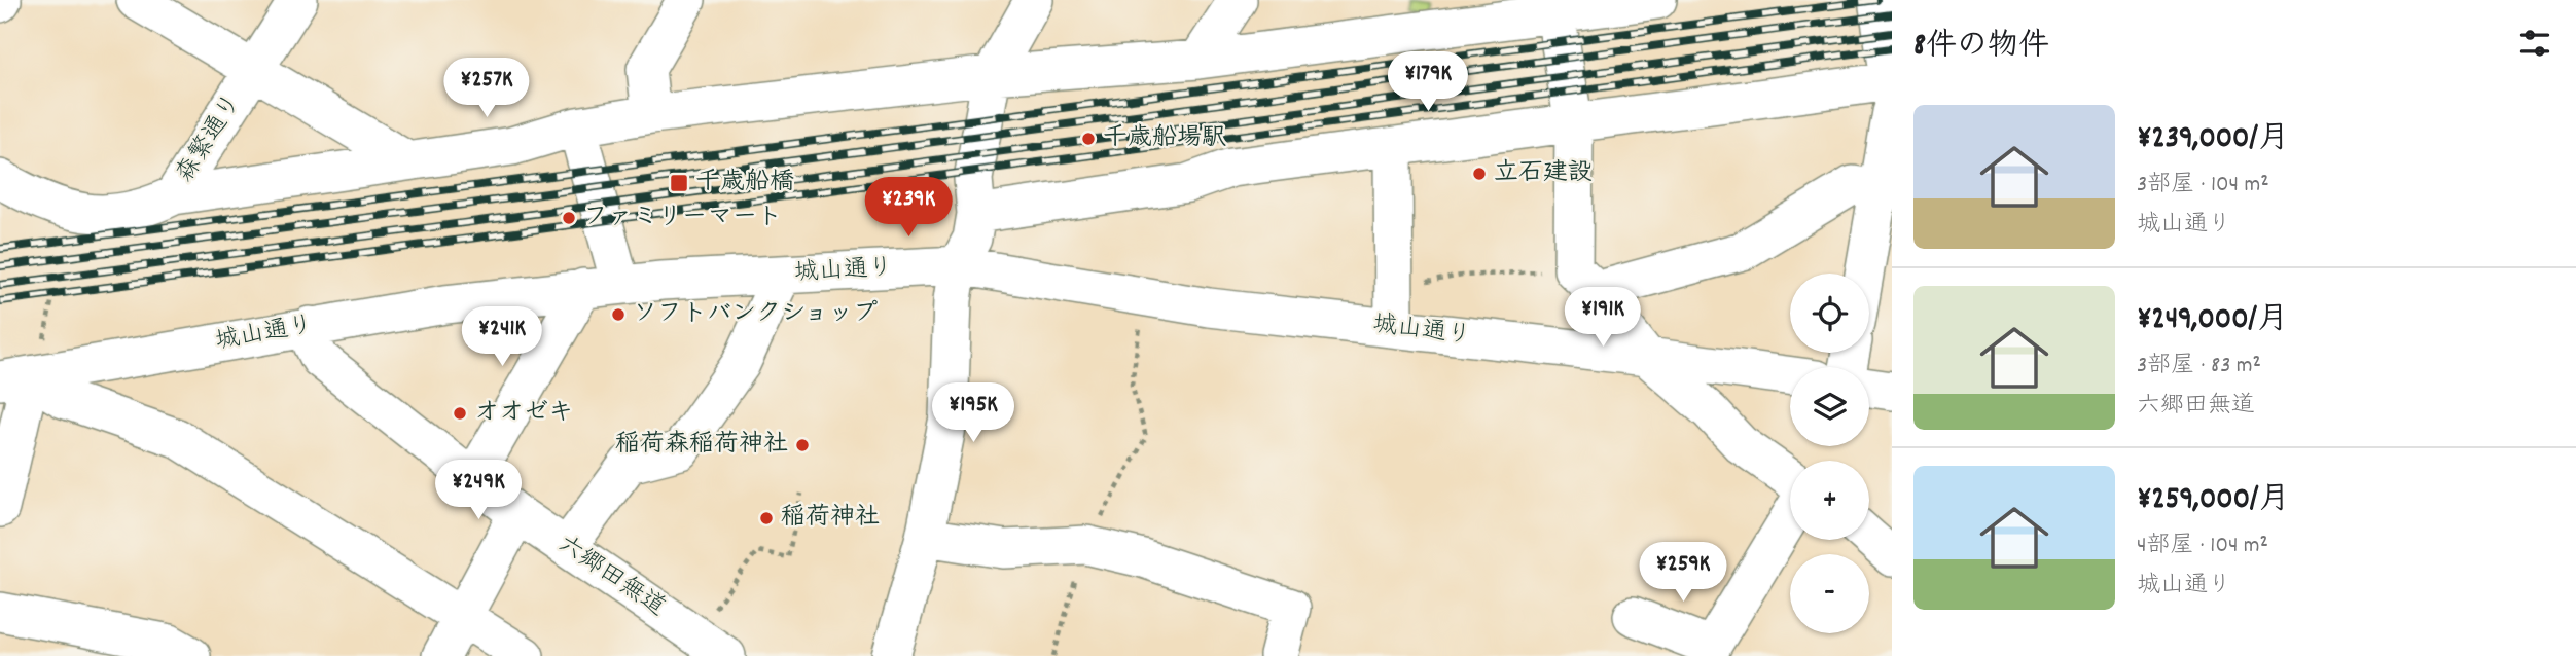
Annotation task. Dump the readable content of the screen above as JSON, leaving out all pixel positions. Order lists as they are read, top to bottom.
{
  "streets": {
    "street": ["森繁通り", "城山通り", "六郷田無道"]
  },
  "crossings": [
    ["城山通り", "六郷田無道"]
  ],
  "places": {
    "other": [
      "千歳船場駅",
      "立石建設",
      "ファミリーマート",
      "ソフトバンクショップ",
      "オオゼキ",
      "稲荷森稲荷神社",
      "稲荷神社"
    ],
    "transit": ["千歳船橋"]
  },
  "page": {
    "heading": "8件の物件",
    "price": [
      "¥179K",
      "¥257K",
      "¥239K",
      "¥191K",
      "¥241K",
      "¥195K",
      "¥249K",
      "¥259K"
    ],
    "list": [
      {
        "name": "¥239,000/月",
        "note": "3部屋 · 104 m² · 城山通り"
      },
      {
        "name": "¥249,000/月",
        "note": "3部屋 · 83 m² · 六郷田無道"
      },
      {
        "name": "¥259,000/月",
        "note": "4部屋 · 104 m² · 城山通り"
      }
    ],
    "map_buttons": ["+", "−"]
  }
}
